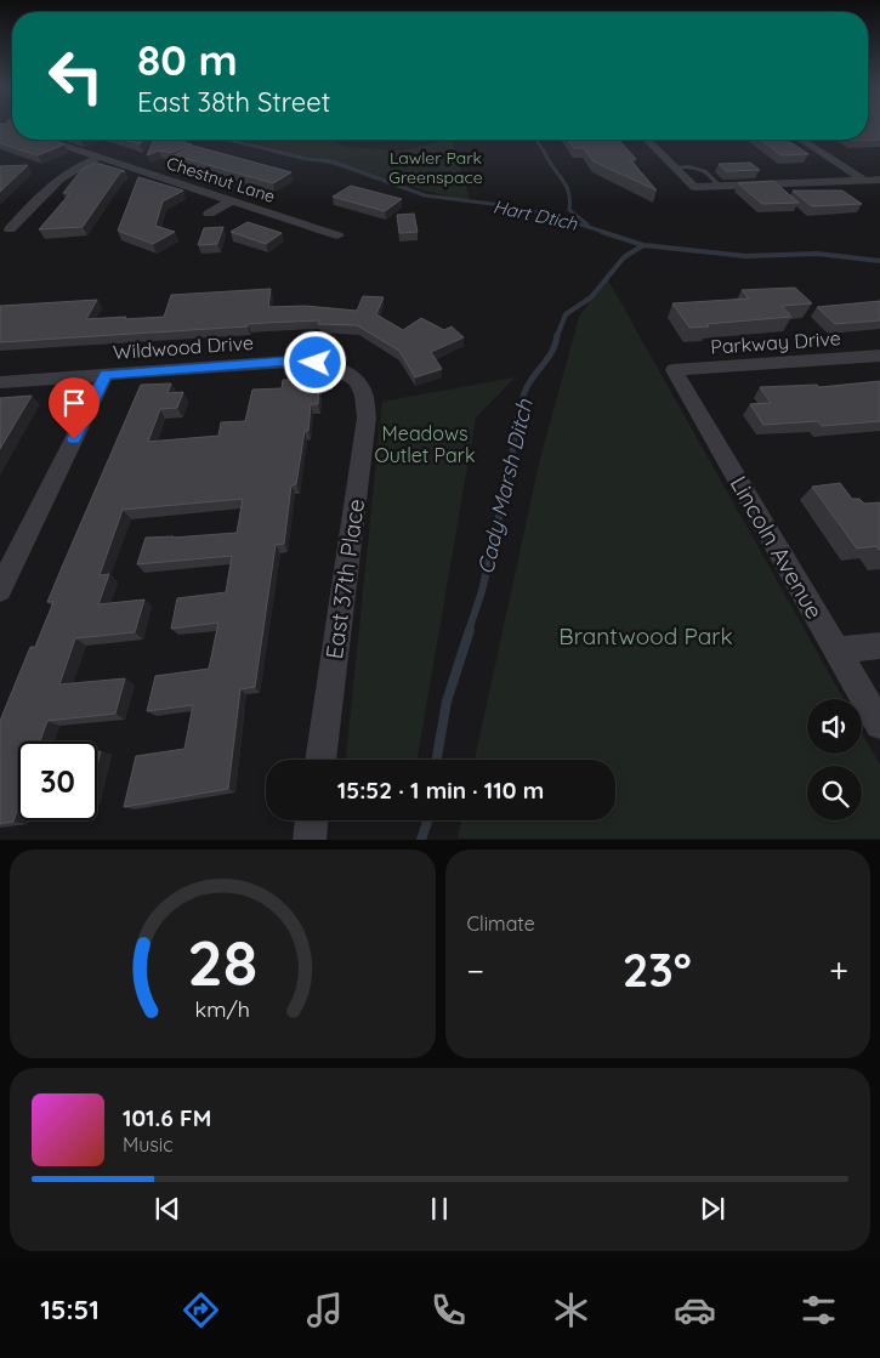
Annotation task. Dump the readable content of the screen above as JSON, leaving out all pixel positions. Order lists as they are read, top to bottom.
{
  "streets": {
    "street": [
      "Chestnut Lane",
      "Parkway Drive",
      "Wildwood Drive",
      "Lincoln Avenue",
      "East 37th Place"
    ]
  },
  "crossings": [
    ["Parkway Drive", "Lincoln Avenue"],
    ["Wildwood Drive", "East 37th Place"]
  ],
  "water": ["Hart Dtich", "Cady Marsh Ditch"],
  "parks": ["Lawler Park Greenspace", "Meadows Outlet Park", "Brantwood Park"],
  "page": {
    "turn": ["80 m", "East 38th Street"],
    "limit": "30",
    "trip": "15:52 · 1 min · 110 m",
    "tile": "Climate",
    "heat": ["−", "23°", "+"],
    "song": ["101.6 FM", "Music"],
    "tabs": "15:51",
    "gauge": ["28", "km/h"]
  }
}
